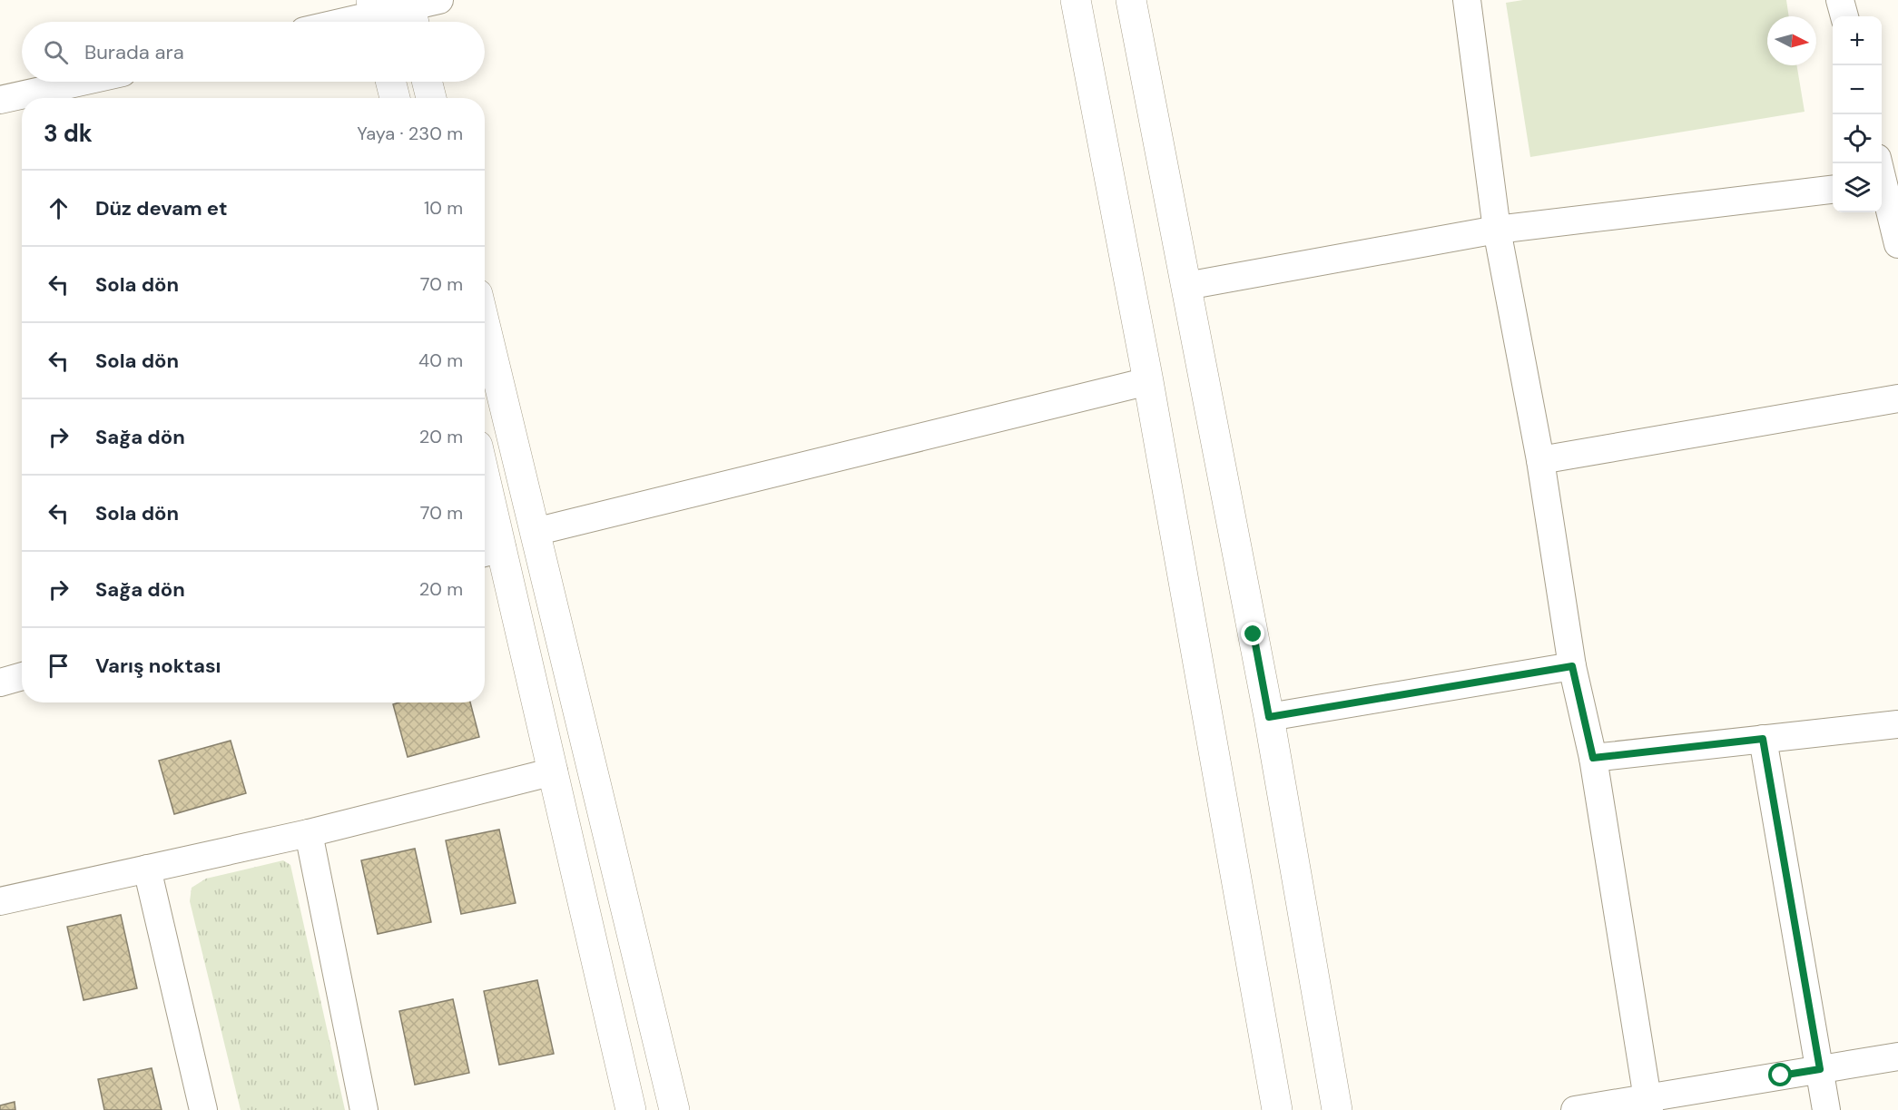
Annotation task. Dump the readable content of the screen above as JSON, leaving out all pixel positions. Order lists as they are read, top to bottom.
{
  "north": "right",
  "page": {
    "map_buttons": ["+", "−"],
    "search": "Burada ara",
    "heading": ["3 dk", "Yaya · 230 m"],
    "list": [
      ["Düz devam et", "10 m"],
      ["Sola dön", "70 m"],
      ["Sola dön", "40 m"],
      ["Sağa dön", "20 m"],
      ["Sola dön", "70 m"],
      ["Sağa dön", "20 m"],
      "Varış noktası"
    ]
  }
}
